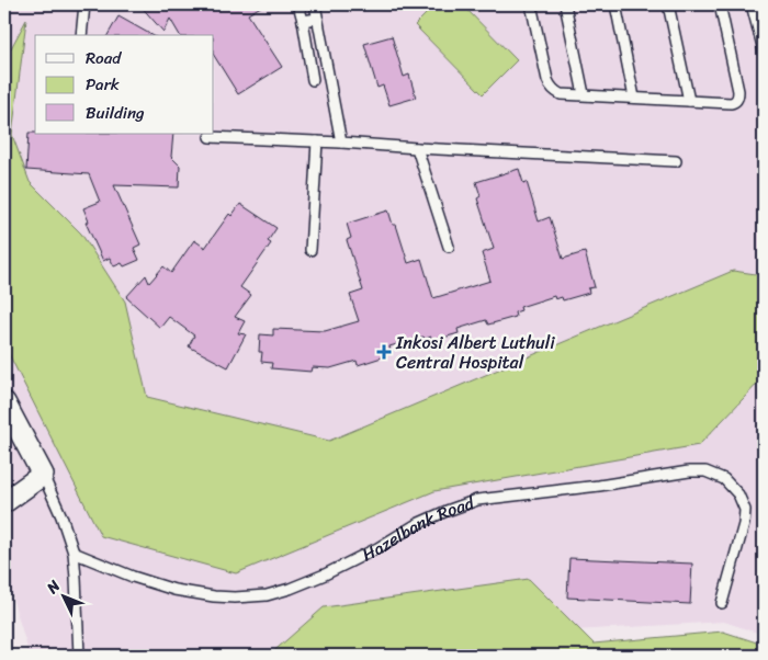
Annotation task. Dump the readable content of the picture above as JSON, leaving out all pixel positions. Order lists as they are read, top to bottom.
{
  "streets": {
    "lane": ["Hazelbank Road"]
  },
  "places": {
    "health": ["Inkosi Albert Luthuli Central Hospital"]
  },
  "legend": ["Road", "Park", "Building"],
  "north": "top left"
}
